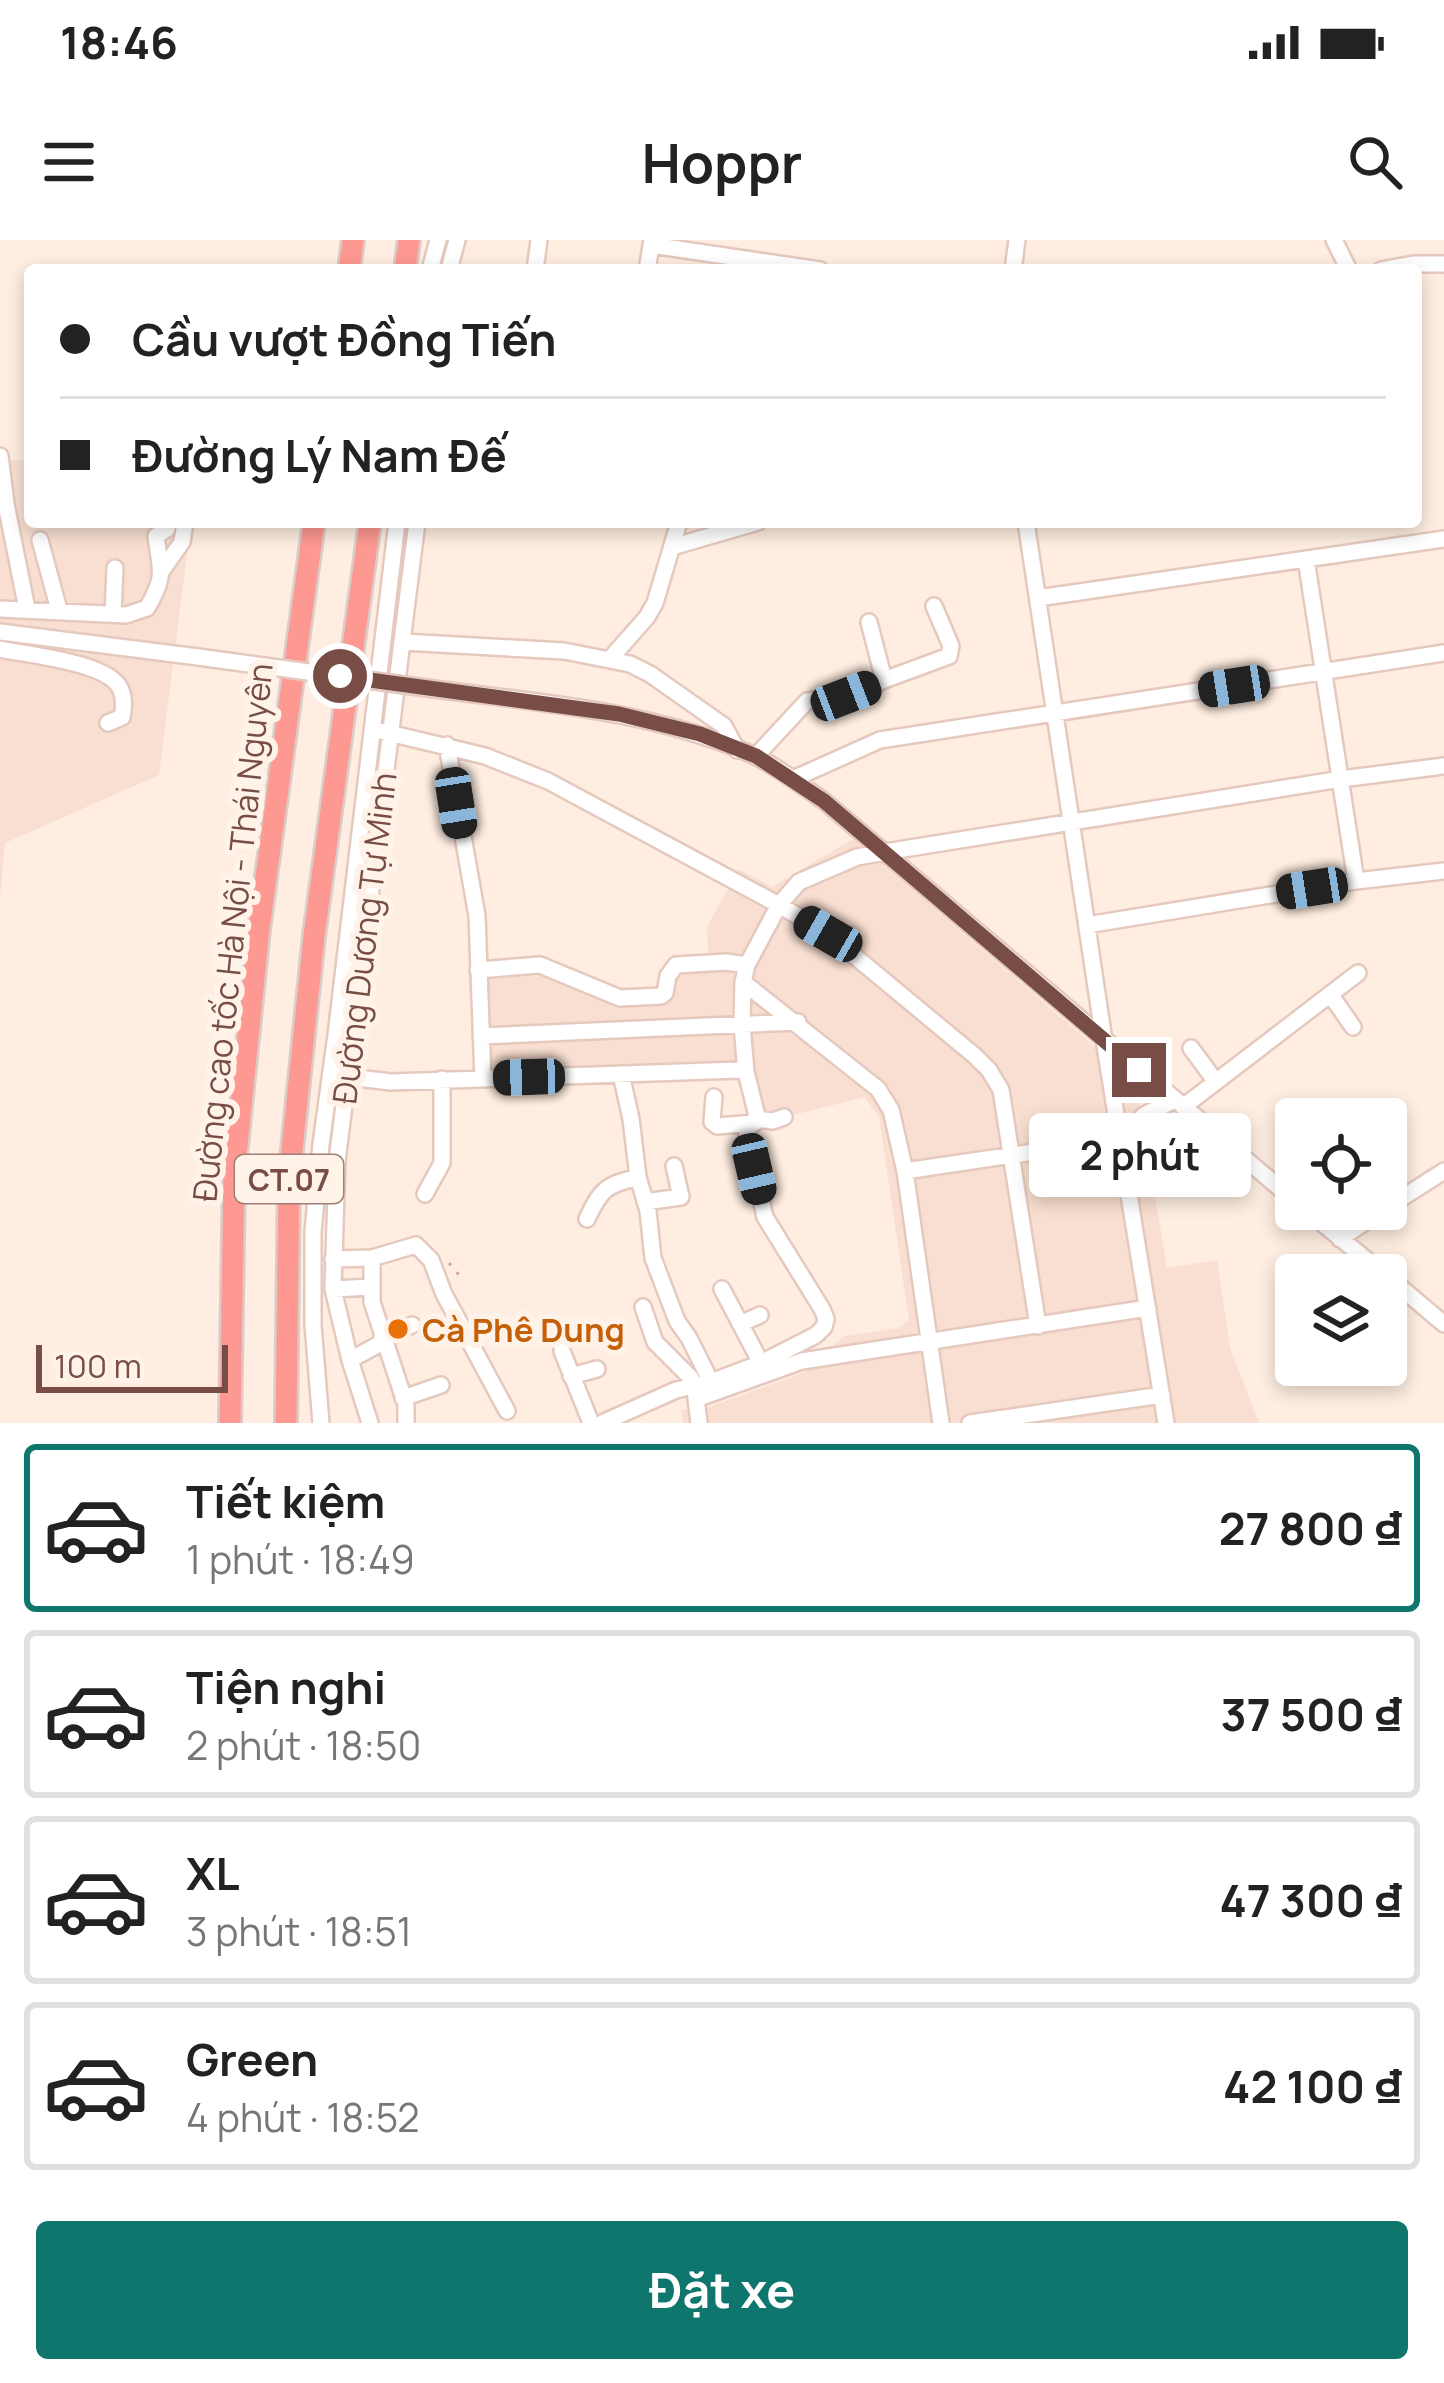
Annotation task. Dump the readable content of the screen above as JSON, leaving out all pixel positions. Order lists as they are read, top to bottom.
{
  "streets": {
    "highway": ["Đường cao tốc Hà Nội - Thái Nguyên", "CT.07"],
    "street": ["Đường Dương Tự Minh"]
  },
  "places": ["Cà Phê Dung"],
  "scale_bar": "100 m",
  "page": {
    "status": "18:46",
    "header": "Hoppr",
    "banner": ["Cầu vượt Đồng Tiến", "Đường Lý Nam Đế"],
    "bubble": "2 phút",
    "scale": "100 m",
    "list": [
      {
        "name": "Tiết kiệm",
        "note": "1 phút · 18:49",
        "value": "27 800 ₫"
      },
      {
        "name": "Tiện nghi",
        "note": "2 phút · 18:50",
        "value": "37 500 ₫"
      },
      {
        "name": "XL",
        "note": "3 phút · 18:51",
        "value": "47 300 ₫"
      },
      {
        "name": "Green",
        "note": "4 phút · 18:52",
        "value": "42 100 ₫"
      }
    ],
    "buttons": "Đặt xe"
  }
}
